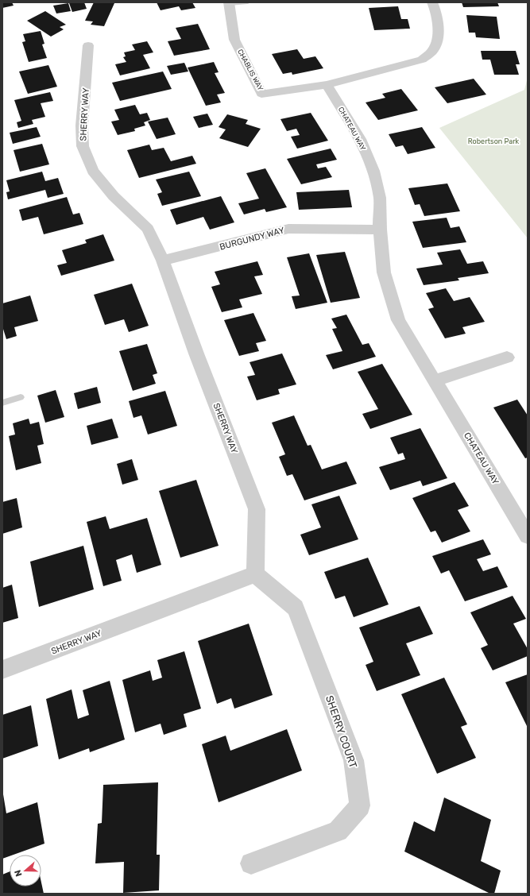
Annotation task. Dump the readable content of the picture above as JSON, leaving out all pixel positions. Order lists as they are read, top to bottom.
{
  "streets": {
    "street": [
      "CHABLIS WAY",
      "SHERRY WAY",
      "CHATEAU WAY",
      "BURGUNDY WAY",
      "SHERRY COURT"
    ]
  },
  "crossings": [
    ["CHABLIS WAY", "CHATEAU WAY"],
    ["SHERRY WAY", "BURGUNDY WAY"],
    ["SHERRY WAY", "SHERRY COURT"],
    ["CHATEAU WAY", "BURGUNDY WAY"]
  ],
  "parks": ["Robertson Park"],
  "north": "left"
}
